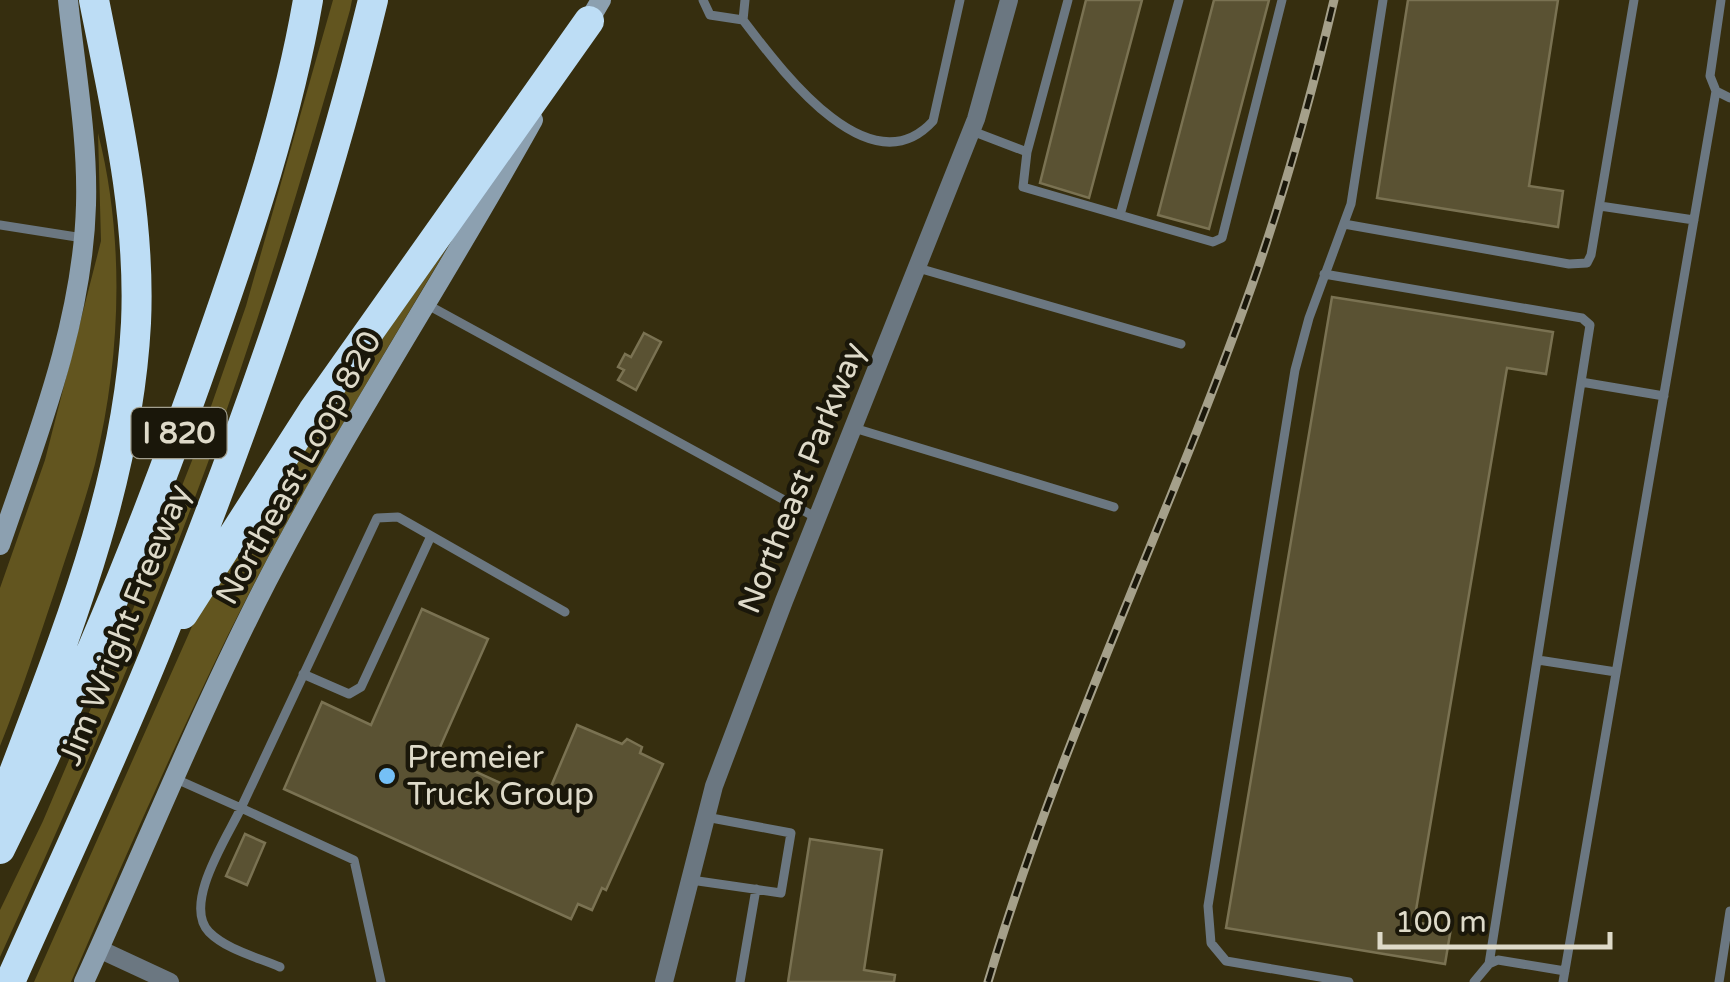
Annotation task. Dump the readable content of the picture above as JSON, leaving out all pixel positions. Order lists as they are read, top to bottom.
{
  "streets": {
    "highway": ["I 820", "Jim Wright Freeway"],
    "main road": ["Northeast Loop 820"],
    "street": ["Northeast Parkway"]
  },
  "places": ["Premeier Truck Group"],
  "scale_bar": "100 m"
}
